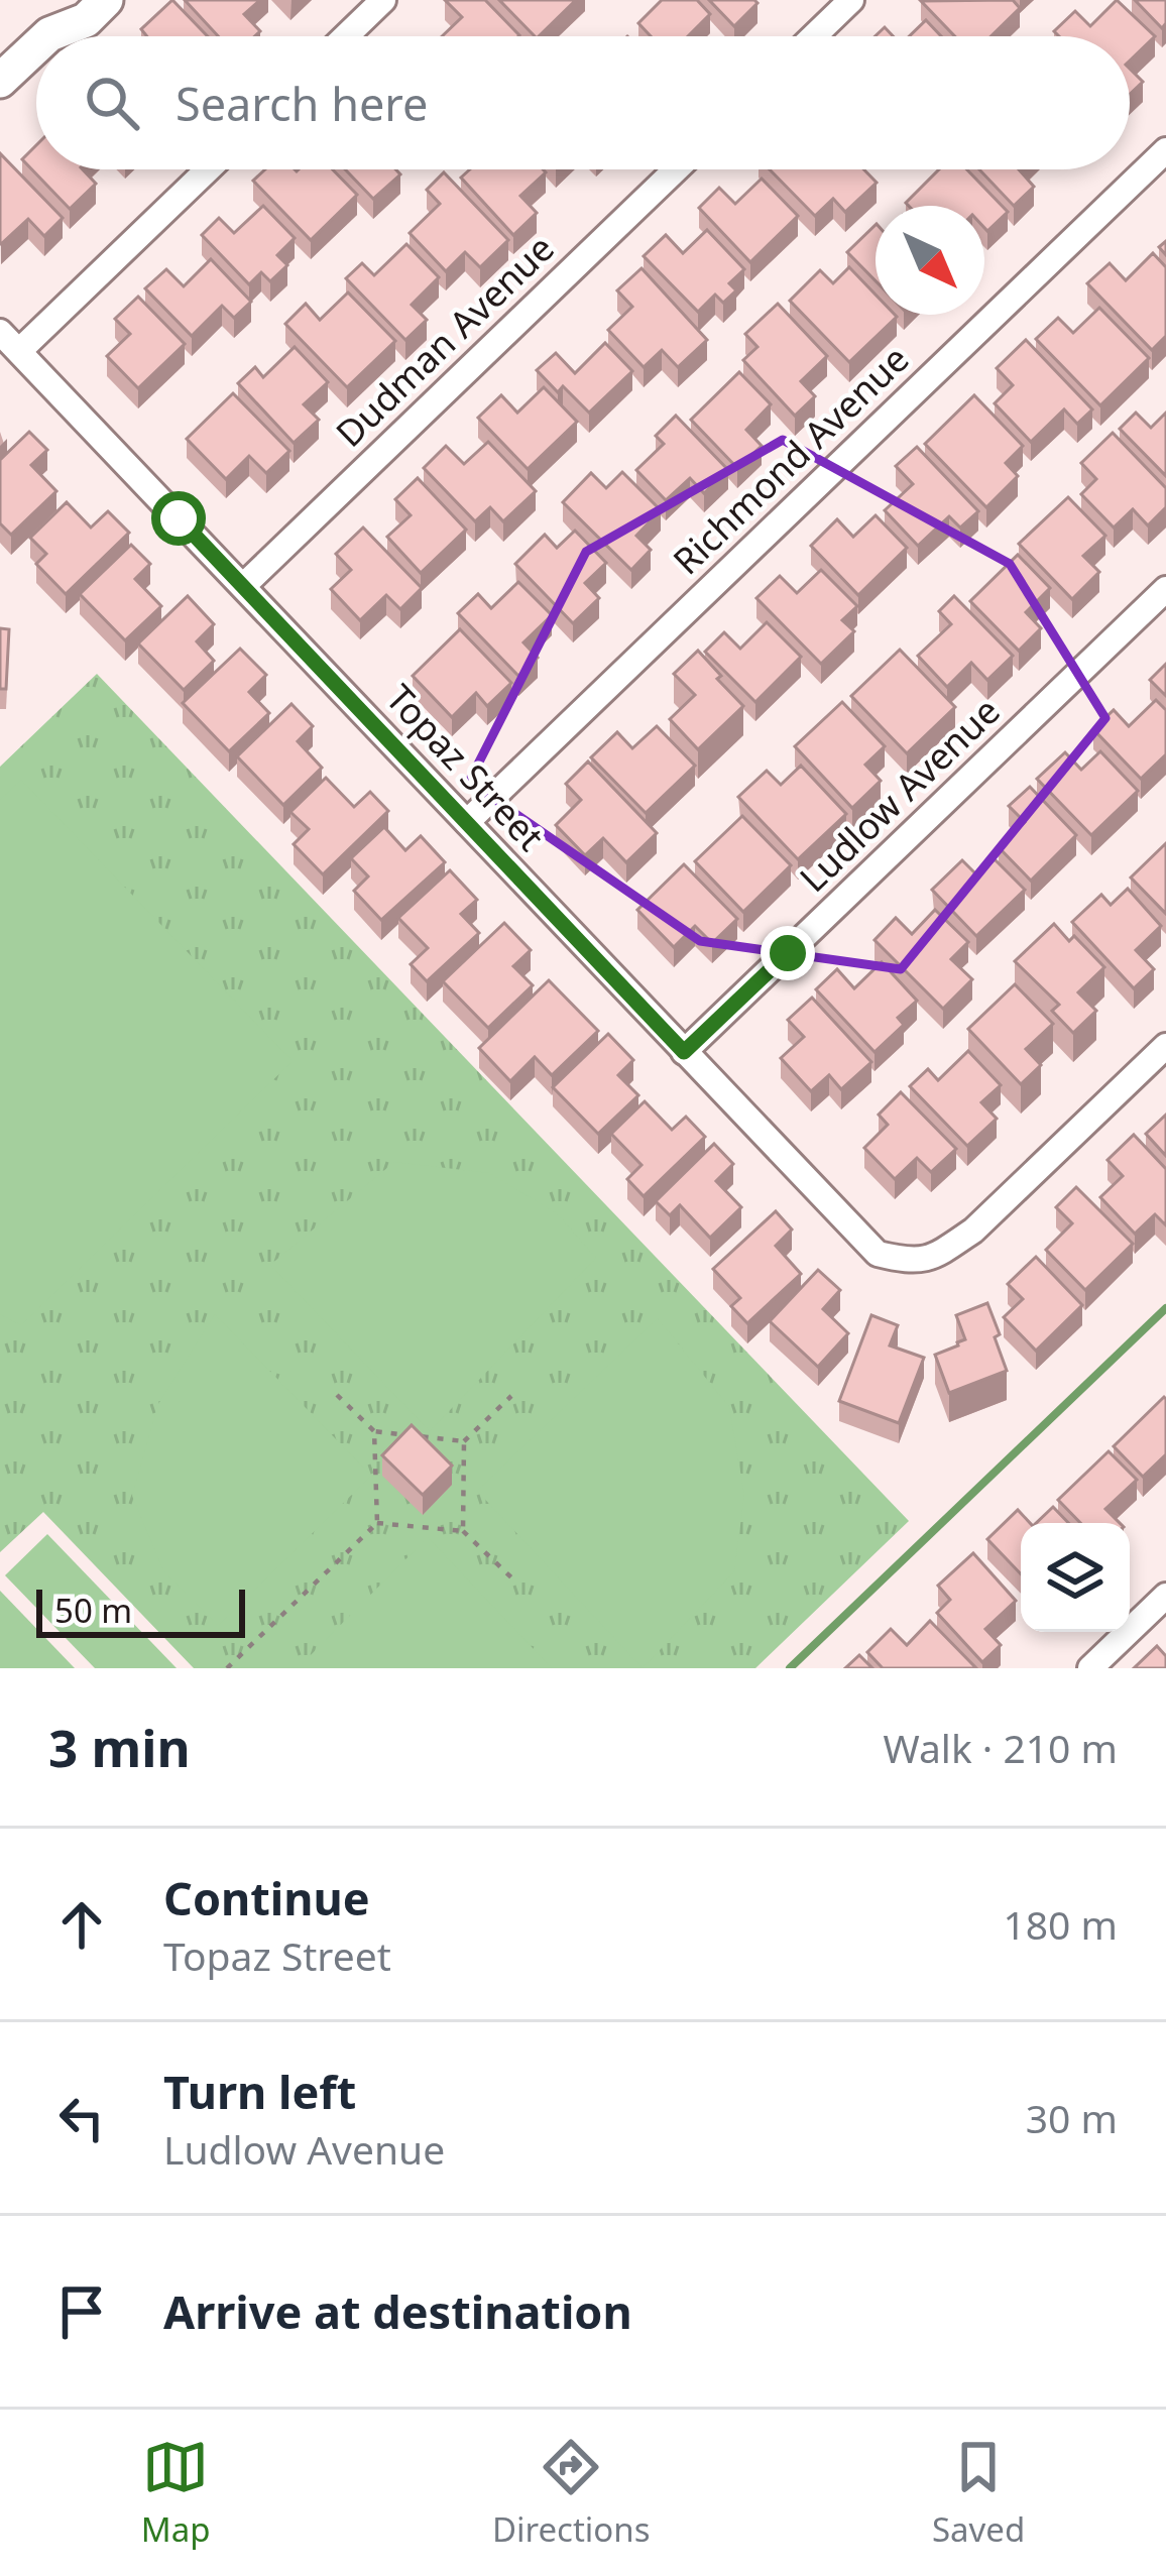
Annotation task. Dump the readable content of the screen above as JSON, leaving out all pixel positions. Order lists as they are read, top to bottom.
{
  "streets": {
    "street": [
      "Dudman Avenue",
      "Richmond Avenue",
      "Topaz Street",
      "Ludlow Avenue"
    ]
  },
  "crossings": [
    ["Dudman Avenue", "Topaz Street"],
    ["Richmond Avenue", "Topaz Street"],
    ["Topaz Street", "Ludlow Avenue"]
  ],
  "scale_bar": "50 m",
  "north": "bottom right",
  "page": {
    "search": "Search here",
    "scale": "50 m",
    "heading": ["3 min", "Walk · 210 m"],
    "list": [
      ["Continue", "Topaz Street", "180 m"],
      ["Turn left", "Ludlow Avenue", "30 m"],
      "Arrive at destination"
    ],
    "nav": ["Map", "Directions", "Saved"]
  }
}
